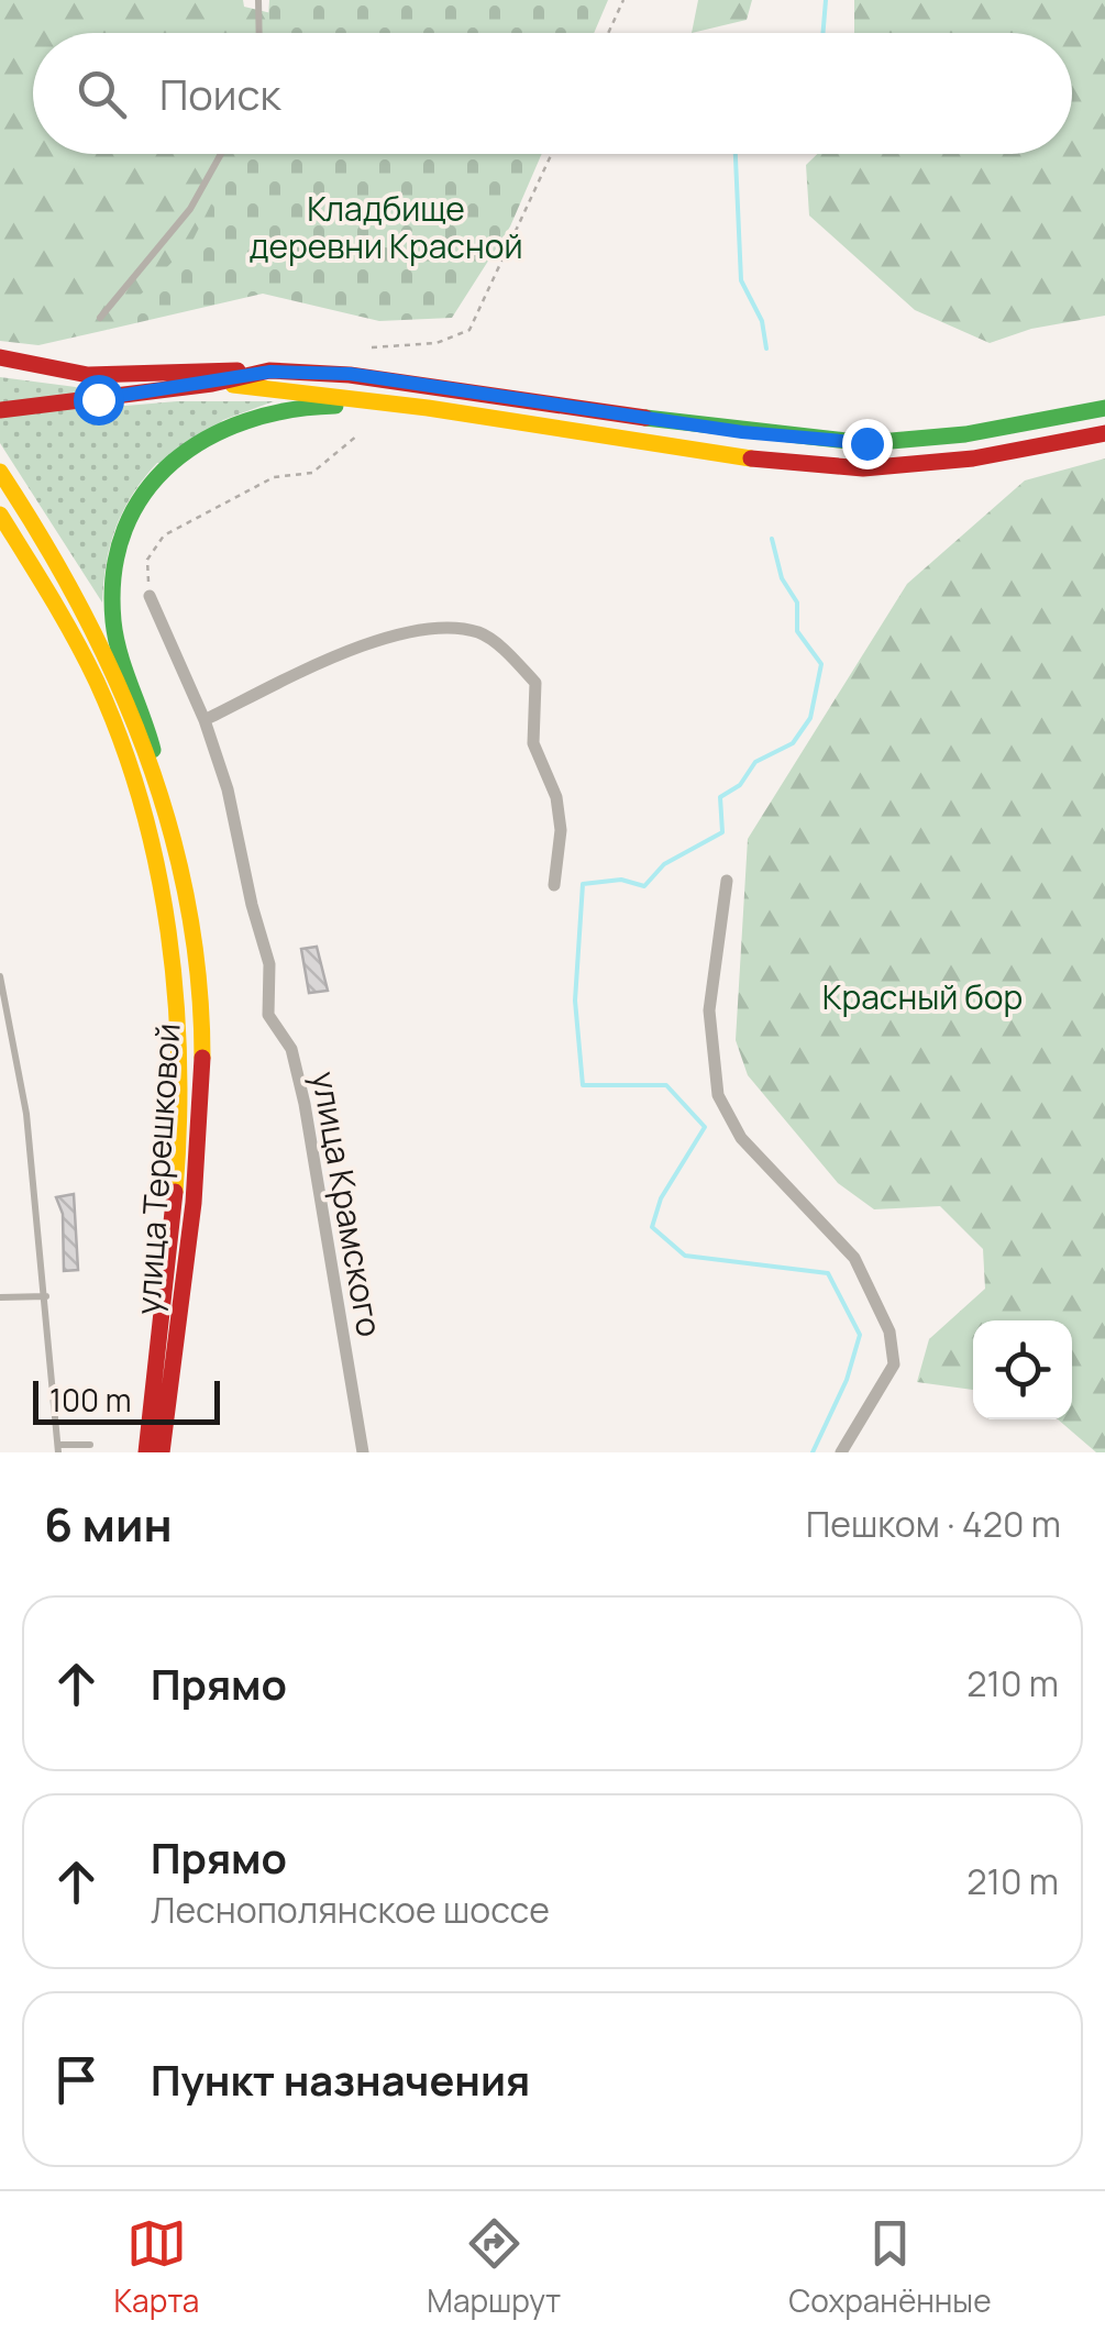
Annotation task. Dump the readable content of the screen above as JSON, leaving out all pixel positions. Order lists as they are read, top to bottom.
{
  "streets": {
    "main road": ["улица Терешковой"],
    "street": ["улица Крамского"]
  },
  "parks": ["Кладбище деревни Красной", "Красный бор"],
  "scale_bar": "100 m",
  "page": {
    "search": "Поиск",
    "scale": "100 m",
    "heading": ["6 мин", "Пешком · 420 m"],
    "list": [
      ["Прямо", "210 m"],
      ["Прямо", "Леснополянское шоссе", "210 m"],
      "Пункт назначения"
    ],
    "nav": ["Карта", "Маршрут", "Сохранённые"]
  }
}
